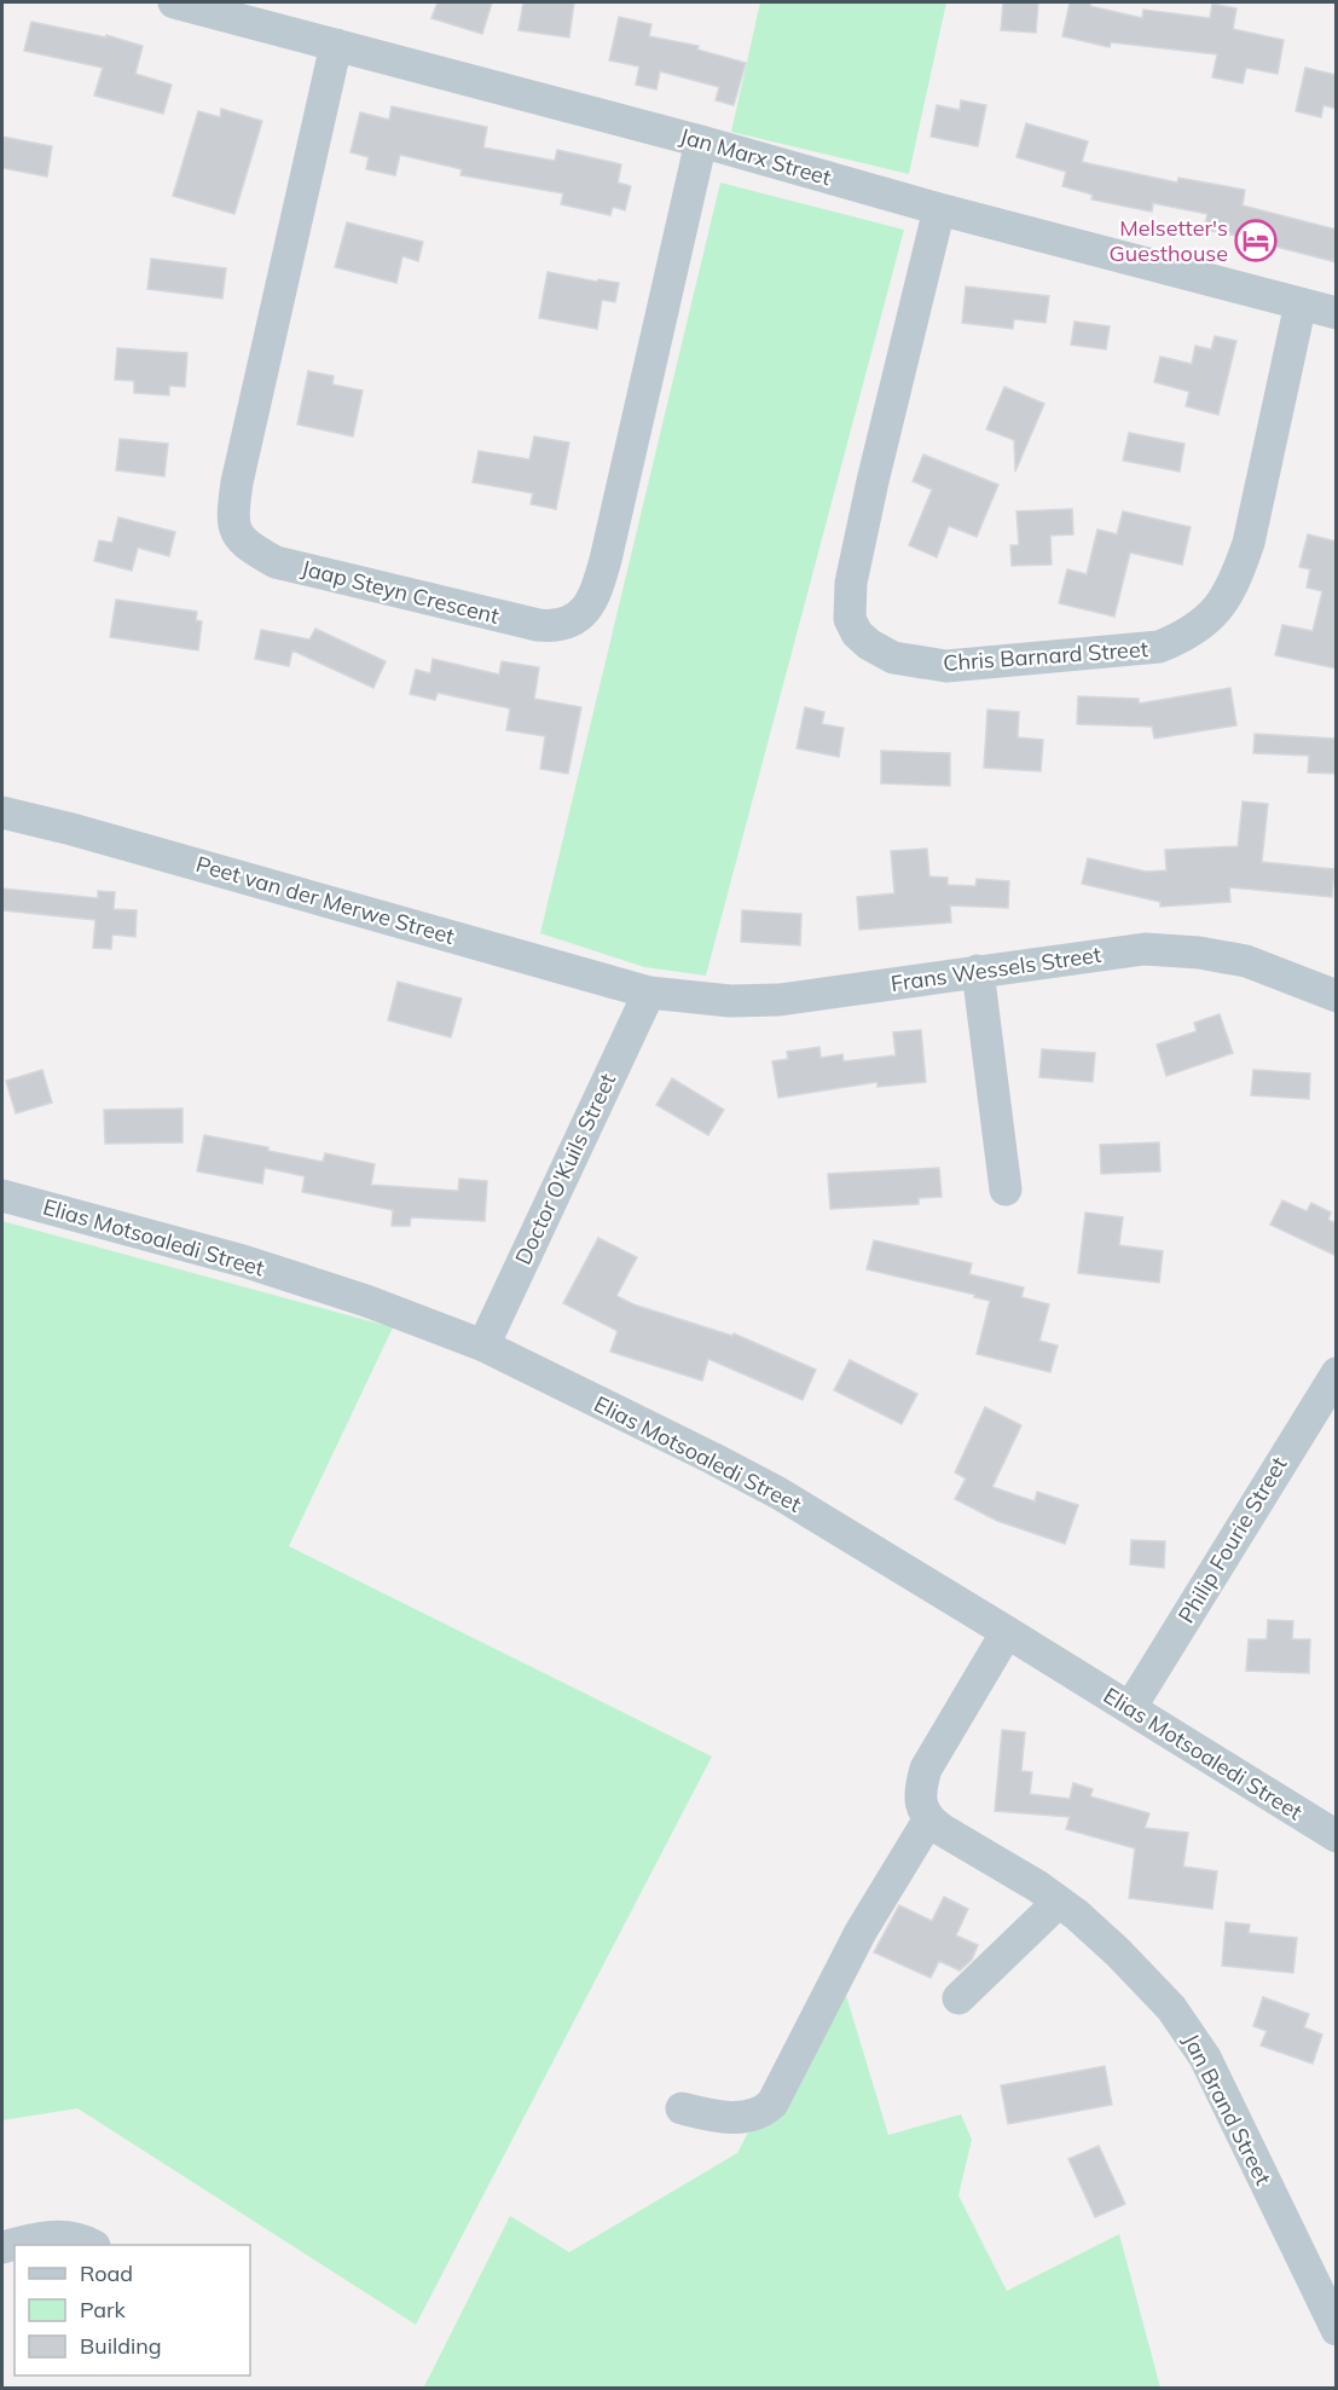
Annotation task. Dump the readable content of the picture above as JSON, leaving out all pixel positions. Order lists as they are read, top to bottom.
{
  "streets": {
    "street": [
      "Jan Marx Street",
      "Jaap Steyn Crescent",
      "Chris Barnard Street",
      "Peet van der Merwe Street",
      "Frans Wessels Street",
      "Doctor O'Kuils Street",
      "Elias Motsoaledi Street",
      "Philip Fourie Street",
      "Jan Brand Street"
    ]
  },
  "crossings": [
    ["Jan Marx Street", "Jaap Steyn Crescent"],
    ["Jan Marx Street", "Chris Barnard Street"],
    ["Peet van der Merwe Street", "Frans Wessels Street"],
    ["Peet van der Merwe Street", "Doctor O'Kuils Street"],
    ["Frans Wessels Street", "Doctor O'Kuils Street"],
    ["Doctor O'Kuils Street", "Elias Motsoaledi Street"],
    ["Elias Motsoaledi Street", "Philip Fourie Street"]
  ],
  "places": {
    "hotel": ["Melsetter's Guesthouse"]
  },
  "legend": ["Road", "Park", "Building"]
}
